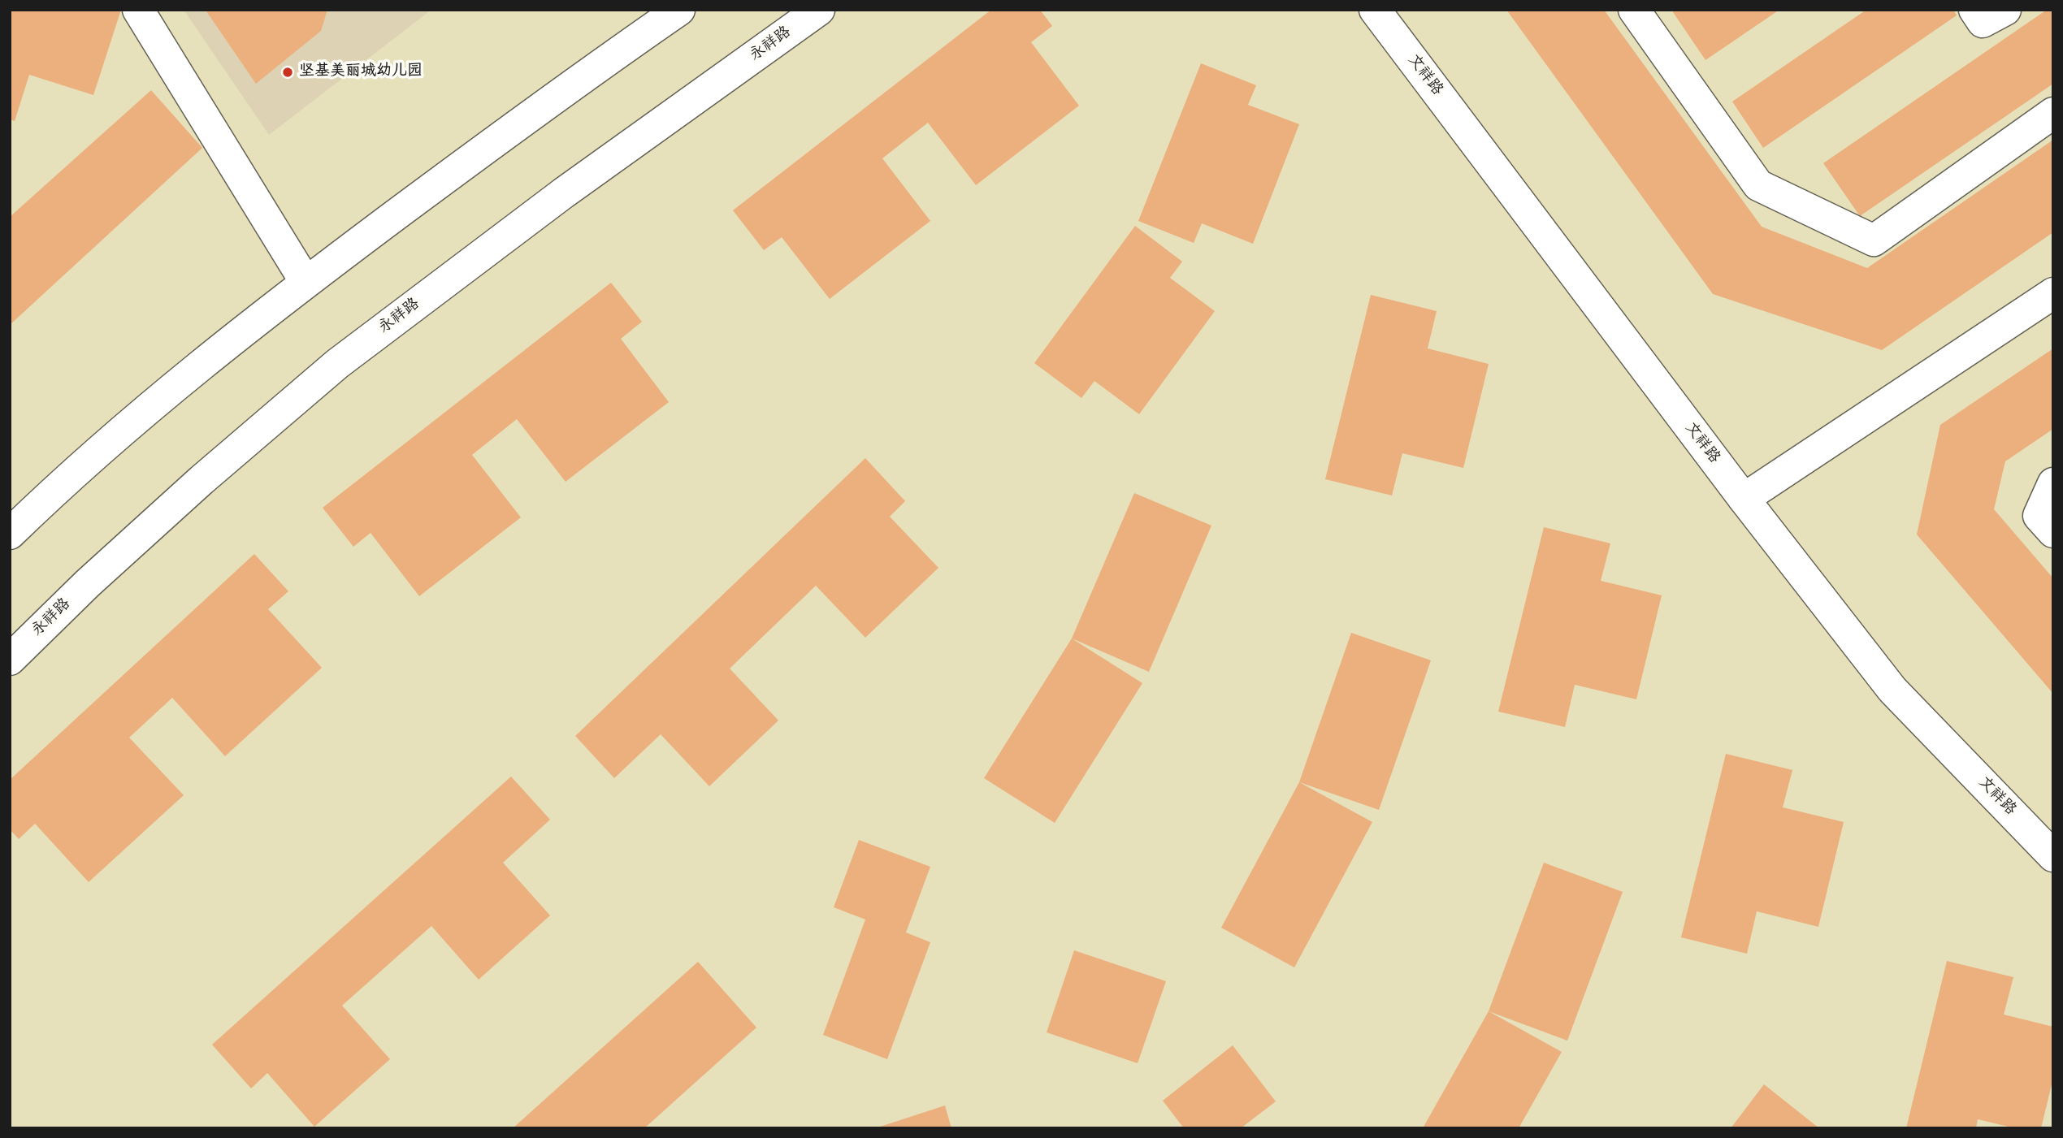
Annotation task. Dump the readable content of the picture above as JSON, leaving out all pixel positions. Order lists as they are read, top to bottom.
{
  "streets": {
    "street": ["永祥路", "文祥路"]
  },
  "places": ["坚基美丽城幼儿园"]
}
